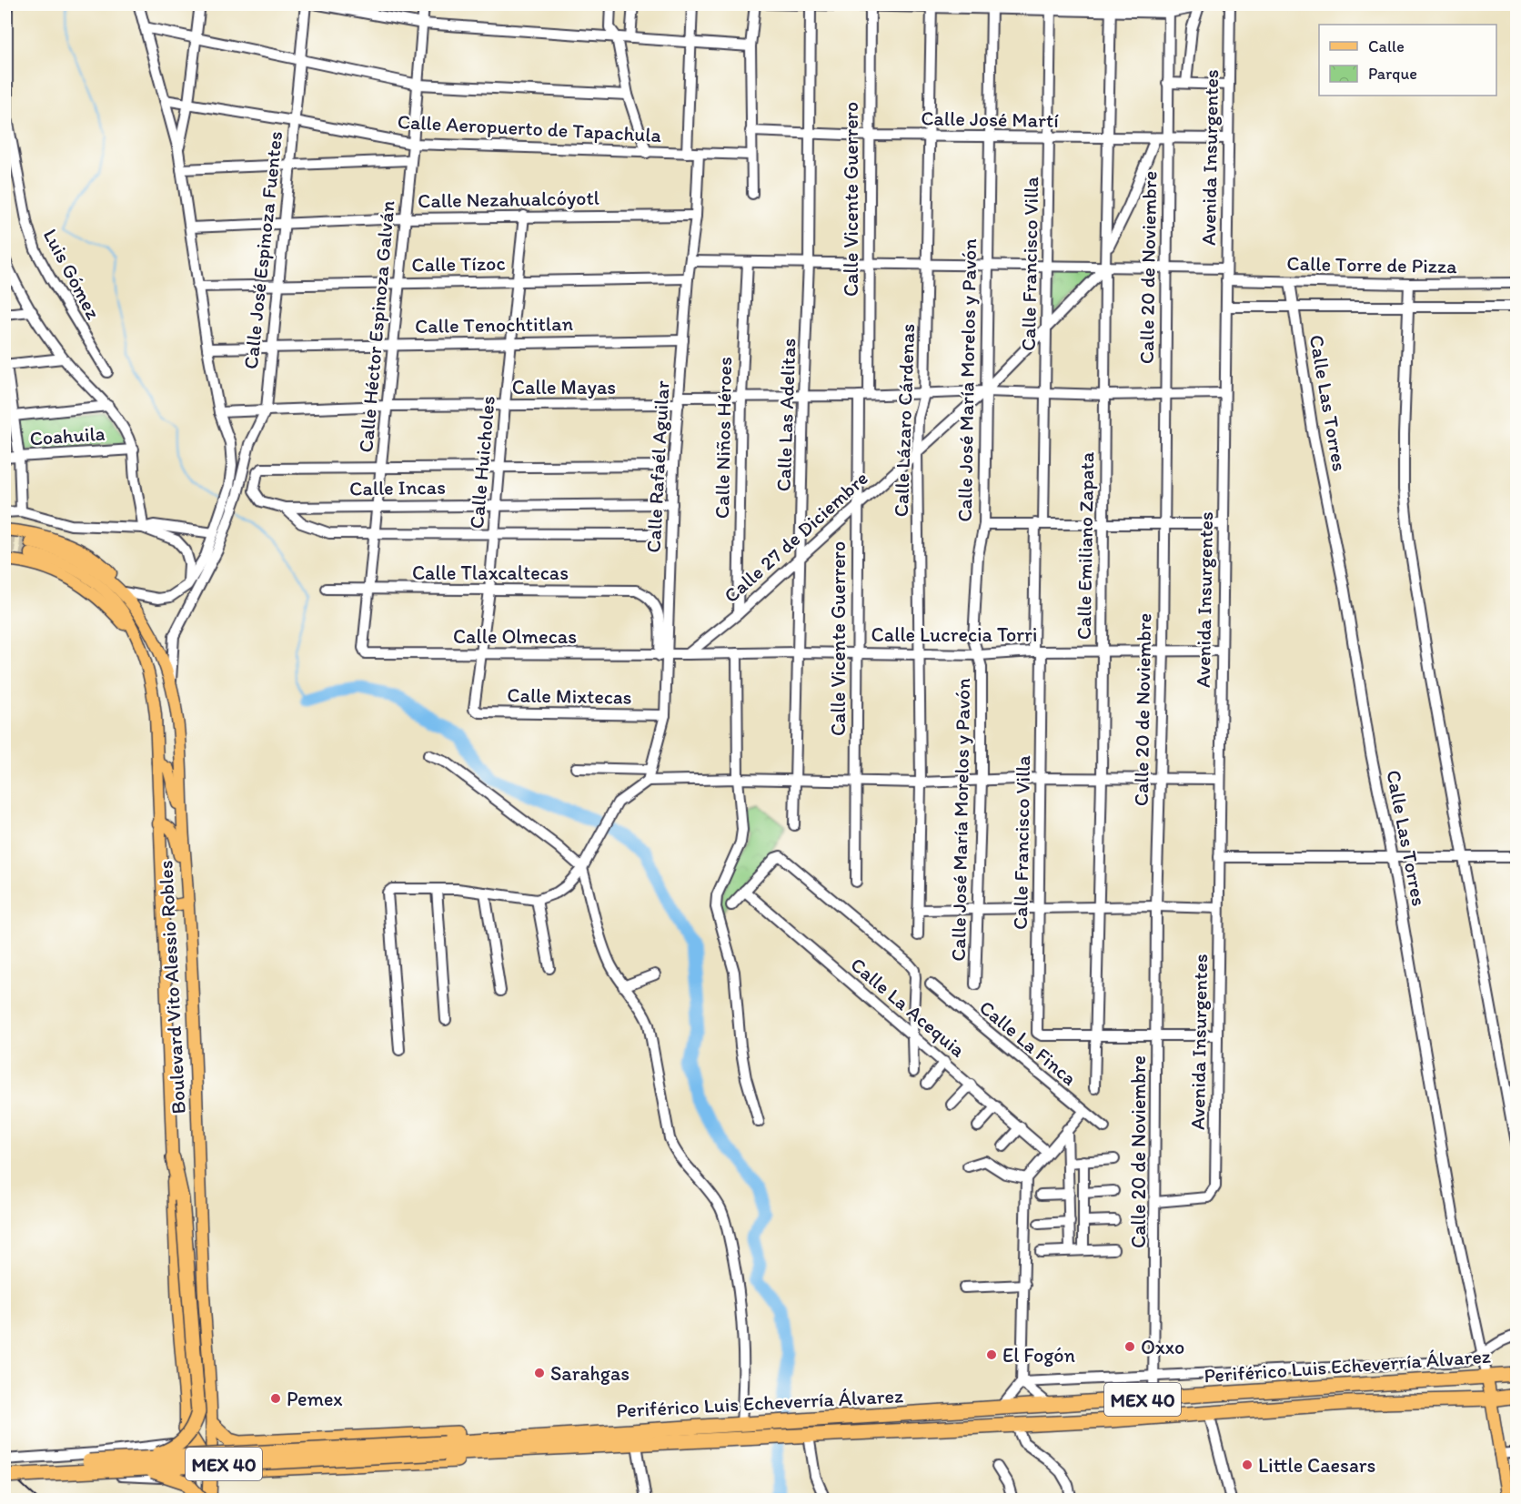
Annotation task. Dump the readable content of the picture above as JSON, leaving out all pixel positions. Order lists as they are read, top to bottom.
{
  "streets": {
    "highway": ["Periférico Luis Echeverría Álvarez", "MEX 40"],
    "main road": ["Calle Las Torres", "Boulevard Vito Alessio Robles"],
    "street": [
      "Calle José Martí",
      "Calle Aeropuerto de Tapachula",
      "Avenida Insurgentes",
      "Calle Nezahualcóyotl",
      "Calle Vicente Guerrero",
      "Calle José Espinoza Fuentes",
      "Calle Tízoc",
      "Calle Francisco Villa",
      "Calle Torre de Pizza",
      "Calle 20 de Noviembre",
      "Luis Gómez",
      "Calle Tenochtitlan",
      "Calle Héctor Espinoza Galván",
      "Calle José María Morelos y Pavón",
      "Calle Mayas",
      "Calle Las Adelitas",
      "Calle Lázaro Cárdenas",
      "Coahuila",
      "Calle Niños Héroes",
      "Calle Huicholes",
      "Calle Rafaél Aguilar",
      "Calle Incas",
      "Calle 27 de Diciembre",
      "Calle Emiliano Zapata",
      "Calle Tlaxcaltecas",
      "Calle Lucrecia Torri",
      "Calle Olmecas",
      "Calle Mixtecas",
      "Calle La Acequia",
      "Calle La Finca"
    ]
  },
  "crossings": [
    ["Calle José Martí", "Avenida Insurgentes"],
    ["Calle José Martí", "Calle Vicente Guerrero"],
    ["Calle José Martí", "Calle Francisco Villa"],
    ["Calle José Martí", "Calle 20 de Noviembre"],
    ["Calle José Martí", "Calle José María Morelos y Pavón"],
    ["Calle José Martí", "Calle Las Adelitas"],
    ["Calle José Martí", "Calle Lázaro Cárdenas"],
    ["Calle José Martí", "Calle Emiliano Zapata"],
    ["Calle Aeropuerto de Tapachula", "Calle José Espinoza Fuentes"],
    ["Calle Aeropuerto de Tapachula", "Calle Héctor Espinoza Galván"],
    ["Calle Aeropuerto de Tapachula", "Calle Rafaél Aguilar"],
    ["Avenida Insurgentes", "Calle Torre de Pizza"],
    ["Avenida Insurgentes", "Calle 20 de Noviembre"],
    ["Avenida Insurgentes", "Calle Mayas"],
    ["Avenida Insurgentes", "Calle Lucrecia Torri"],
    ["Calle Nezahualcóyotl", "Calle José Espinoza Fuentes"],
    ["Calle Nezahualcóyotl", "Calle Héctor Espinoza Galván"],
    ["Calle Nezahualcóyotl", "Calle Huicholes"],
    ["Calle Nezahualcóyotl", "Calle Rafaél Aguilar"],
    ["Calle Vicente Guerrero", "Calle Mayas"],
    ["Calle Vicente Guerrero", "Calle 27 de Diciembre"],
    ["Calle Vicente Guerrero", "Calle Lucrecia Torri"],
    ["Calle José Espinoza Fuentes", "Calle Tízoc"],
    ["Calle José Espinoza Fuentes", "Calle Tenochtitlan"],
    ["Calle José Espinoza Fuentes", "Calle Mayas"],
    ["Calle Tízoc", "Calle Héctor Espinoza Galván"],
    ["Calle Tízoc", "Calle Huicholes"],
    ["Calle Tízoc", "Calle Rafaél Aguilar"],
    ["Calle Francisco Villa", "Calle Mayas"],
    ["Calle Francisco Villa", "Calle 27 de Diciembre"],
    ["Calle Francisco Villa", "Calle Emiliano Zapata"],
    ["Calle Francisco Villa", "Calle Lucrecia Torri"],
    ["Calle Torre de Pizza", "Calle Las Torres"],
    ["Calle 20 de Noviembre", "Calle Mayas"],
    ["Calle 20 de Noviembre", "Calle Lucrecia Torri"],
    ["Calle 20 de Noviembre", "Periférico Luis Echeverría Álvarez"],
    ["Calle Tenochtitlan", "Calle Héctor Espinoza Galván"],
    ["Calle Tenochtitlan", "Calle Huicholes"],
    ["Calle Tenochtitlan", "Calle Rafaél Aguilar"],
    ["Calle Héctor Espinoza Galván", "Calle Mayas"],
    ["Calle Héctor Espinoza Galván", "Calle Incas"],
    ["Calle Héctor Espinoza Galván", "Calle Tlaxcaltecas"],
    ["Calle Héctor Espinoza Galván", "Calle Olmecas"],
    ["Calle José María Morelos y Pavón", "Calle Mayas"],
    ["Calle José María Morelos y Pavón", "Calle 27 de Diciembre"],
    ["Calle José María Morelos y Pavón", "Calle Lucrecia Torri"],
    ["Calle Mayas", "Calle Las Adelitas"],
    ["Calle Mayas", "Calle Lázaro Cárdenas"],
    ["Calle Mayas", "Calle Niños Héroes"],
    ["Calle Mayas", "Calle Huicholes"],
    ["Calle Mayas", "Calle Rafaél Aguilar"],
    ["Calle Mayas", "Calle 27 de Diciembre"],
    ["Calle Mayas", "Calle Emiliano Zapata"],
    ["Calle Las Torres", "Periférico Luis Echeverría Álvarez"],
    ["Calle Las Adelitas", "Calle 27 de Diciembre"],
    ["Calle Las Adelitas", "Calle Lucrecia Torri"],
    ["Calle Lázaro Cárdenas", "Calle 27 de Diciembre"],
    ["Calle Lázaro Cárdenas", "Calle Lucrecia Torri"],
    ["Calle Niños Héroes", "Calle 27 de Diciembre"],
    ["Calle Huicholes", "Calle Incas"],
    ["Calle Huicholes", "Calle Tlaxcaltecas"],
    ["Calle Huicholes", "Calle Olmecas"],
    ["Calle Huicholes", "Calle Mixtecas"],
    ["Calle Rafaél Aguilar", "Calle Incas"],
    ["Calle Rafaél Aguilar", "Calle Tlaxcaltecas"],
    ["Calle Rafaél Aguilar", "Calle Olmecas"],
    ["Calle Rafaél Aguilar", "Calle Mixtecas"],
    ["Calle 27 de Diciembre", "Calle Emiliano Zapata"],
    ["Calle 27 de Diciembre", "Calle Lucrecia Torri"],
    ["Calle Emiliano Zapata", "Calle Lucrecia Torri"],
    ["Calle Tlaxcaltecas", "Calle Olmecas"]
  ],
  "places": [
    "Oxxo",
    "El Fogón",
    "Sarahgas",
    "Pemex",
    "Little Caesars"
  ],
  "legend": ["Calle", "Parque"]
}
